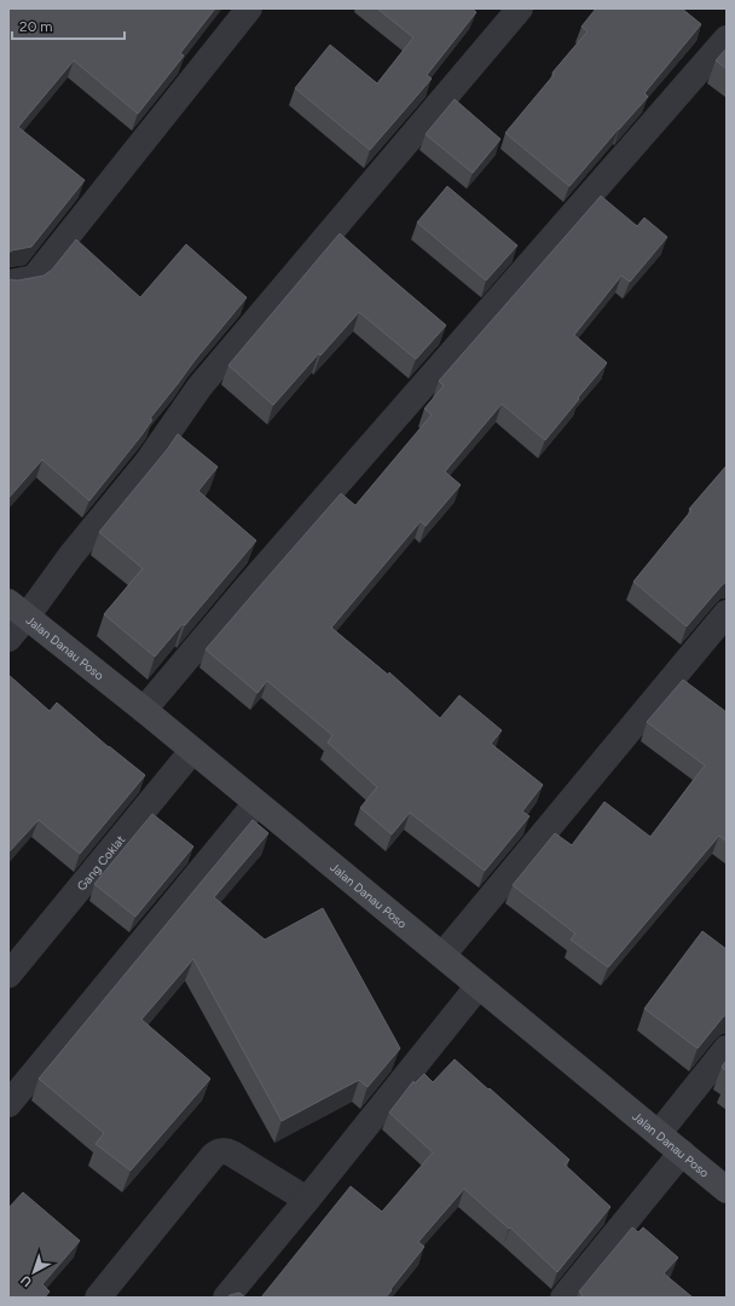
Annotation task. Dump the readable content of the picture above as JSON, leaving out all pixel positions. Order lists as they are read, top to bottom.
{
  "streets": {
    "street": ["Jalan Danau Poso", "Gang Coklat"]
  },
  "crossings": [
    ["Jalan Danau Poso", "Gang Coklat"]
  ],
  "scale_bar": "20 m",
  "north": "bottom left"
}
